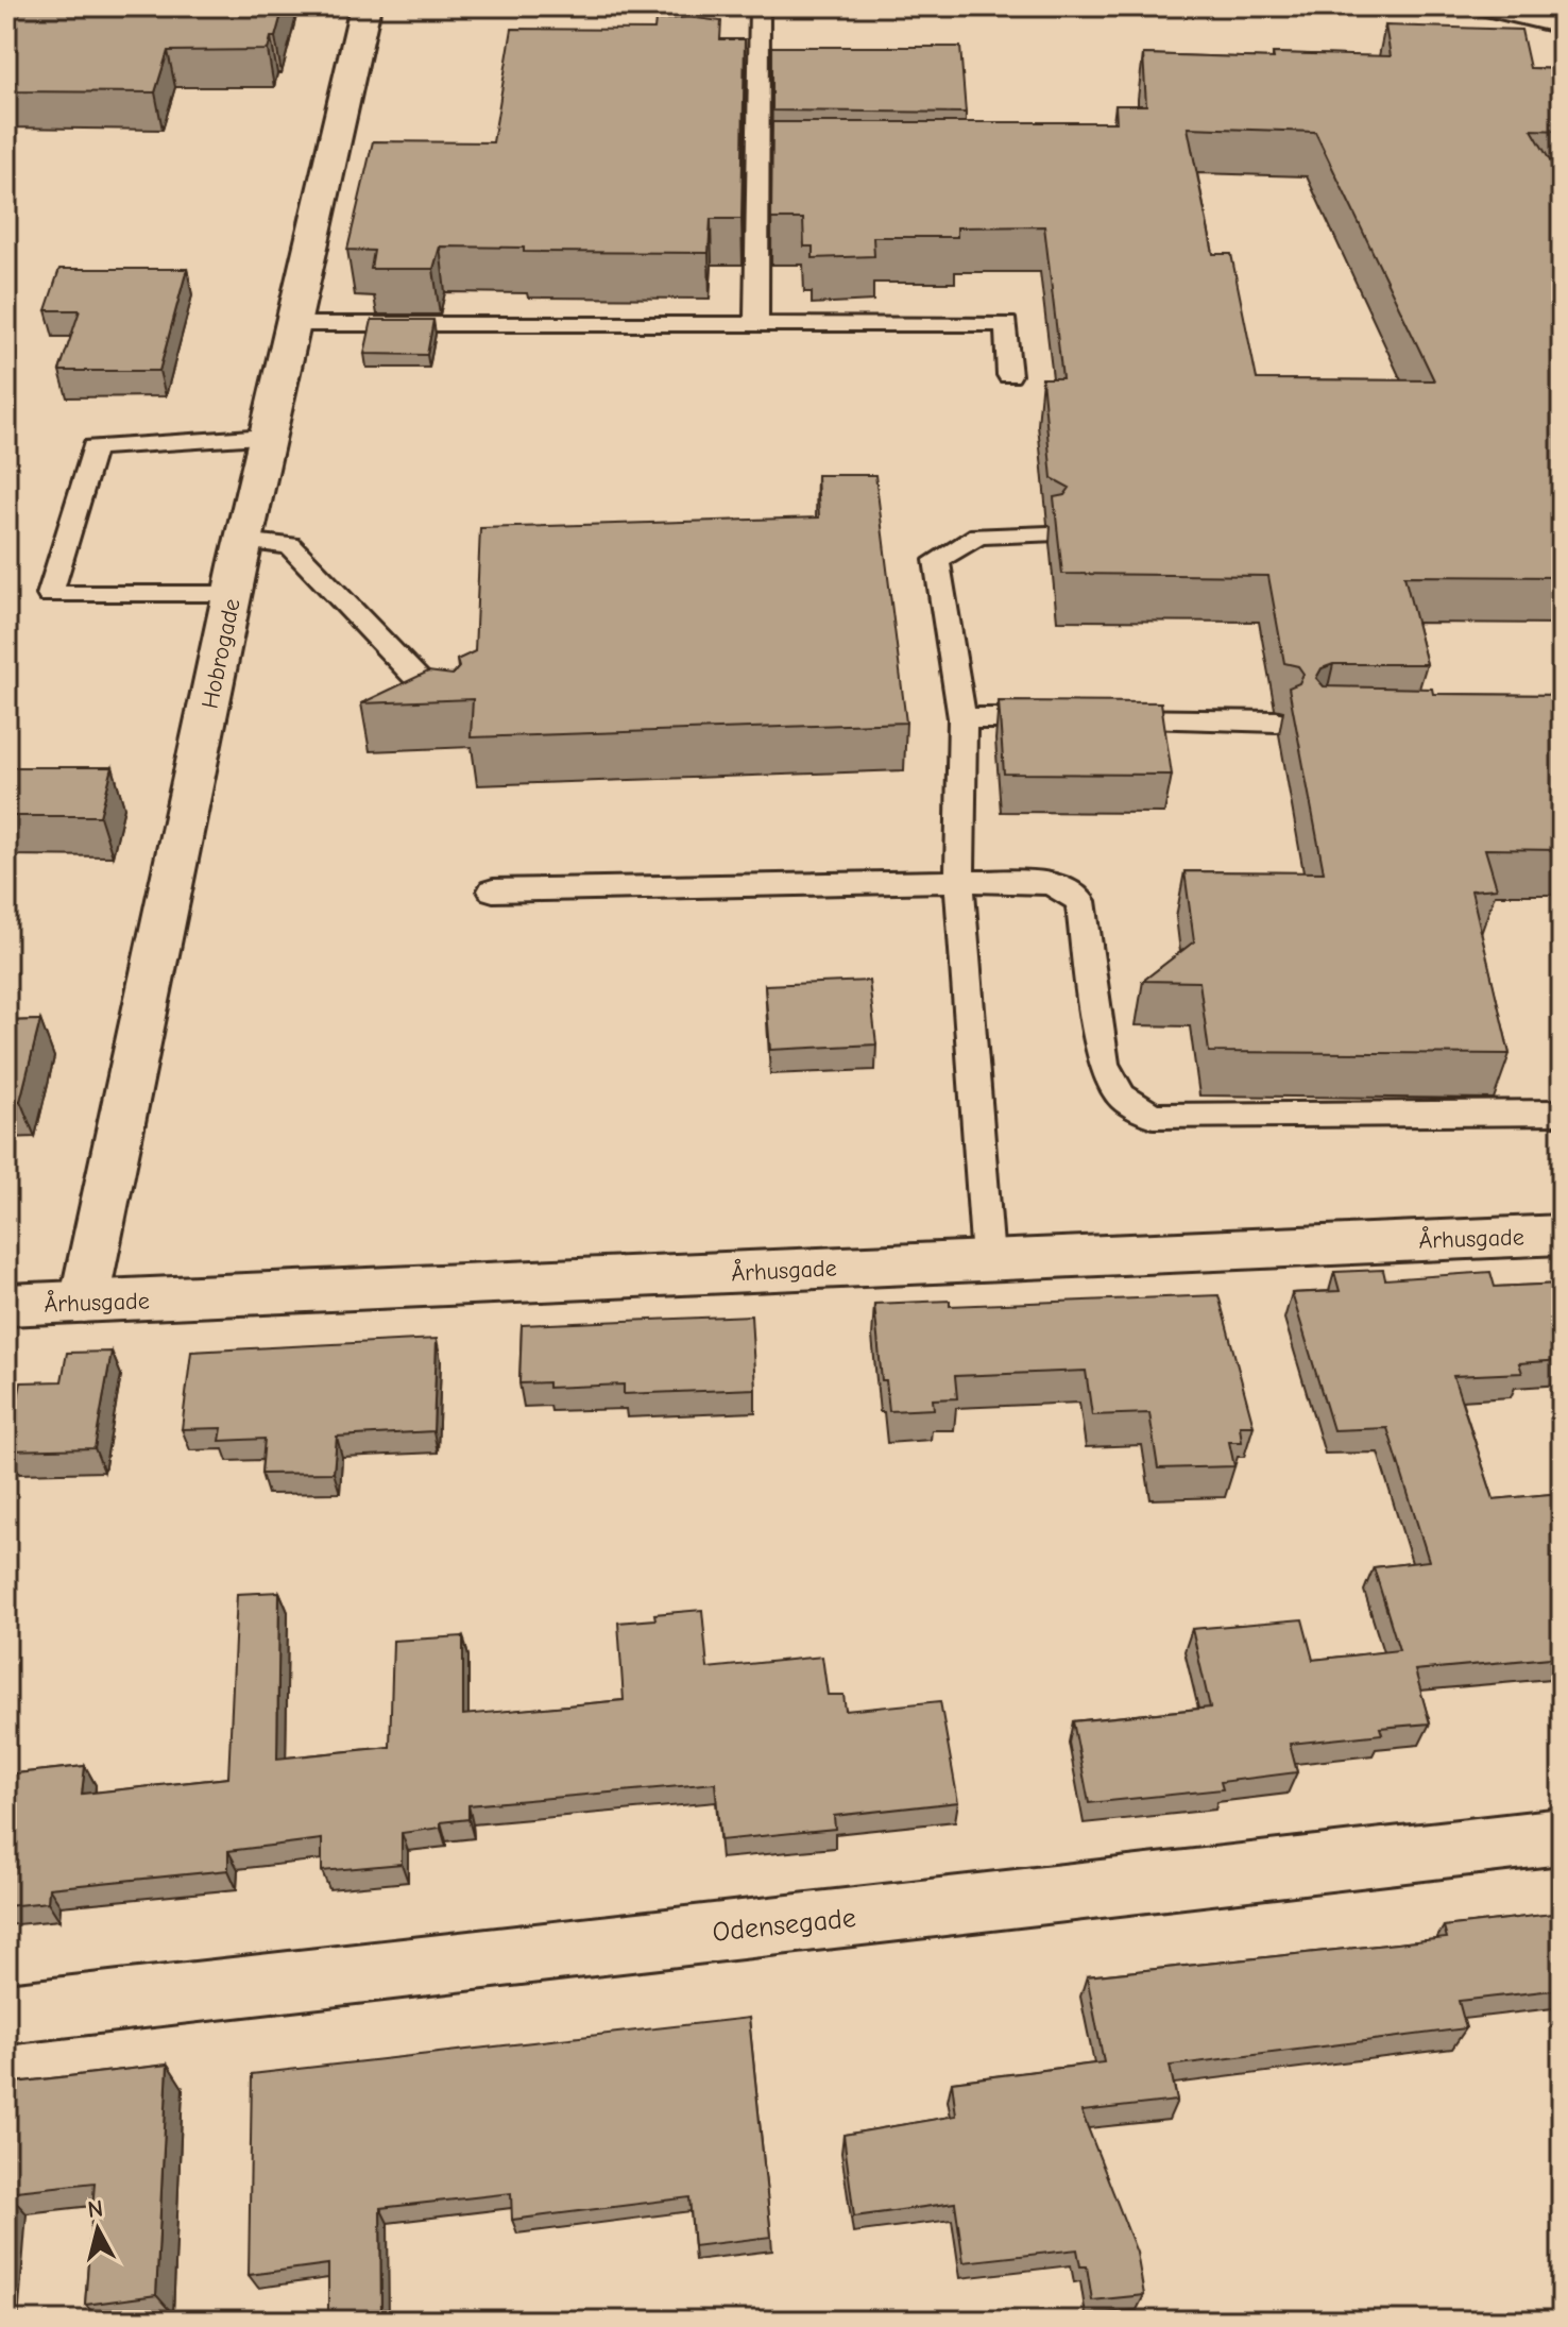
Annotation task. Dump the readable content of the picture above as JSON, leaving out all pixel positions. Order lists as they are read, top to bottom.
{
  "streets": {
    "street": ["Hobrogade", "Århusgade", "Odensegade"]
  },
  "crossings": [
    ["Hobrogade", "Århusgade"]
  ],
  "north": "top"
}
